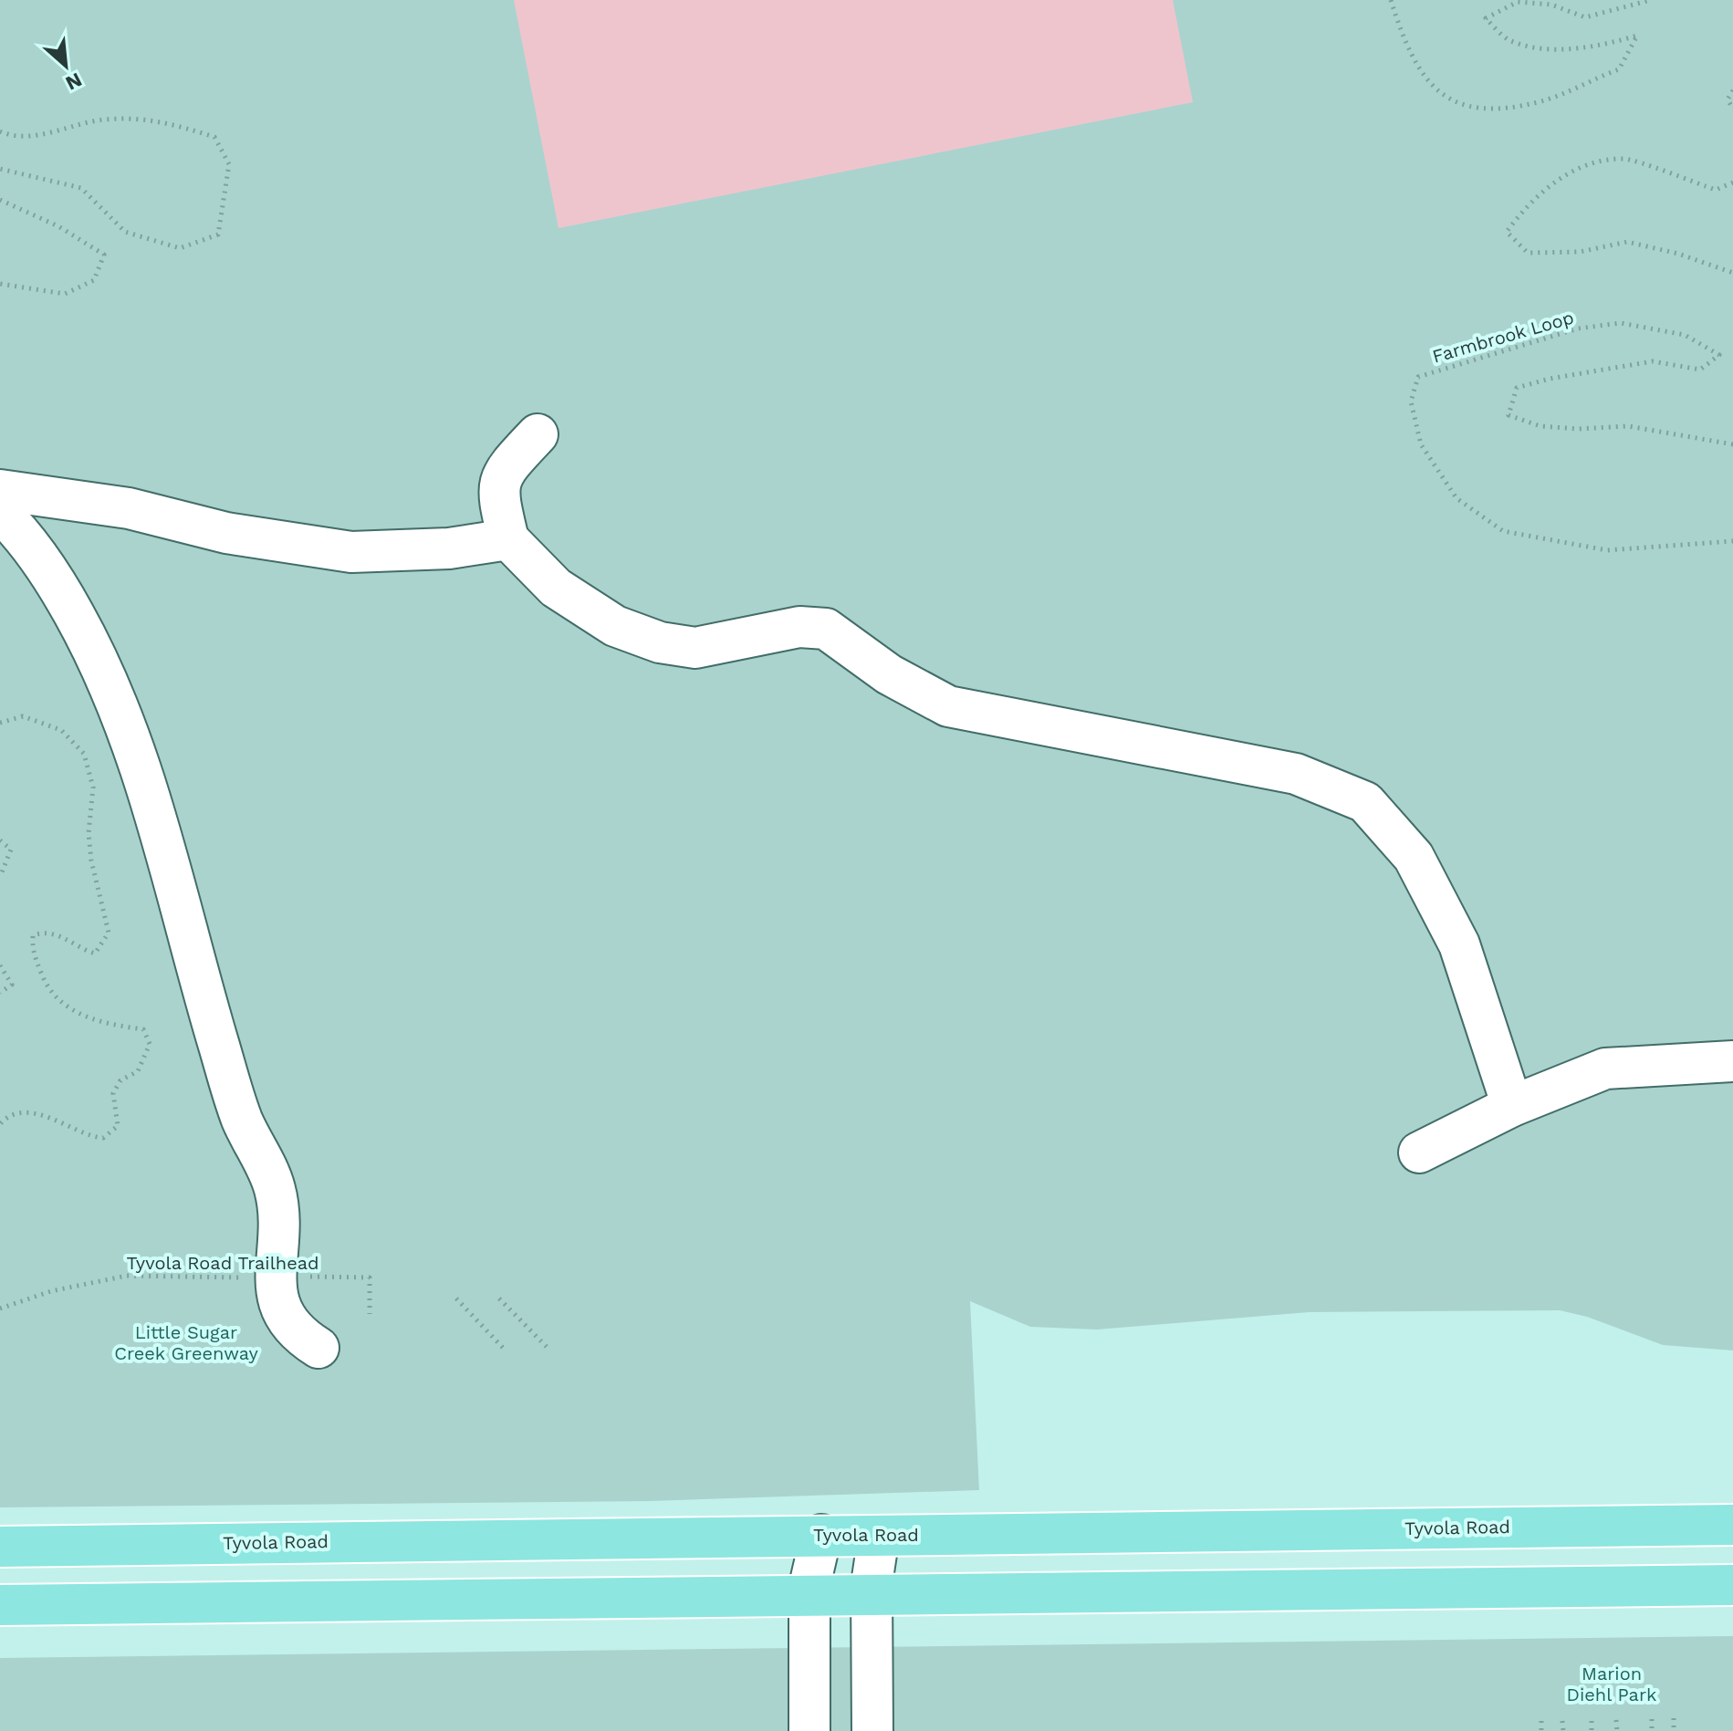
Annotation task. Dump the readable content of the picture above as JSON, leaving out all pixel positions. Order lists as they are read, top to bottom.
{
  "streets": {
    "main road": ["Tyvola Road"],
    "path": ["Farmbrook Loop", "Tyvola Road Trailhead"]
  },
  "parks": ["Little Sugar Creek Greenway", "Marion Diehl Park"],
  "north": "bottom right"
}
